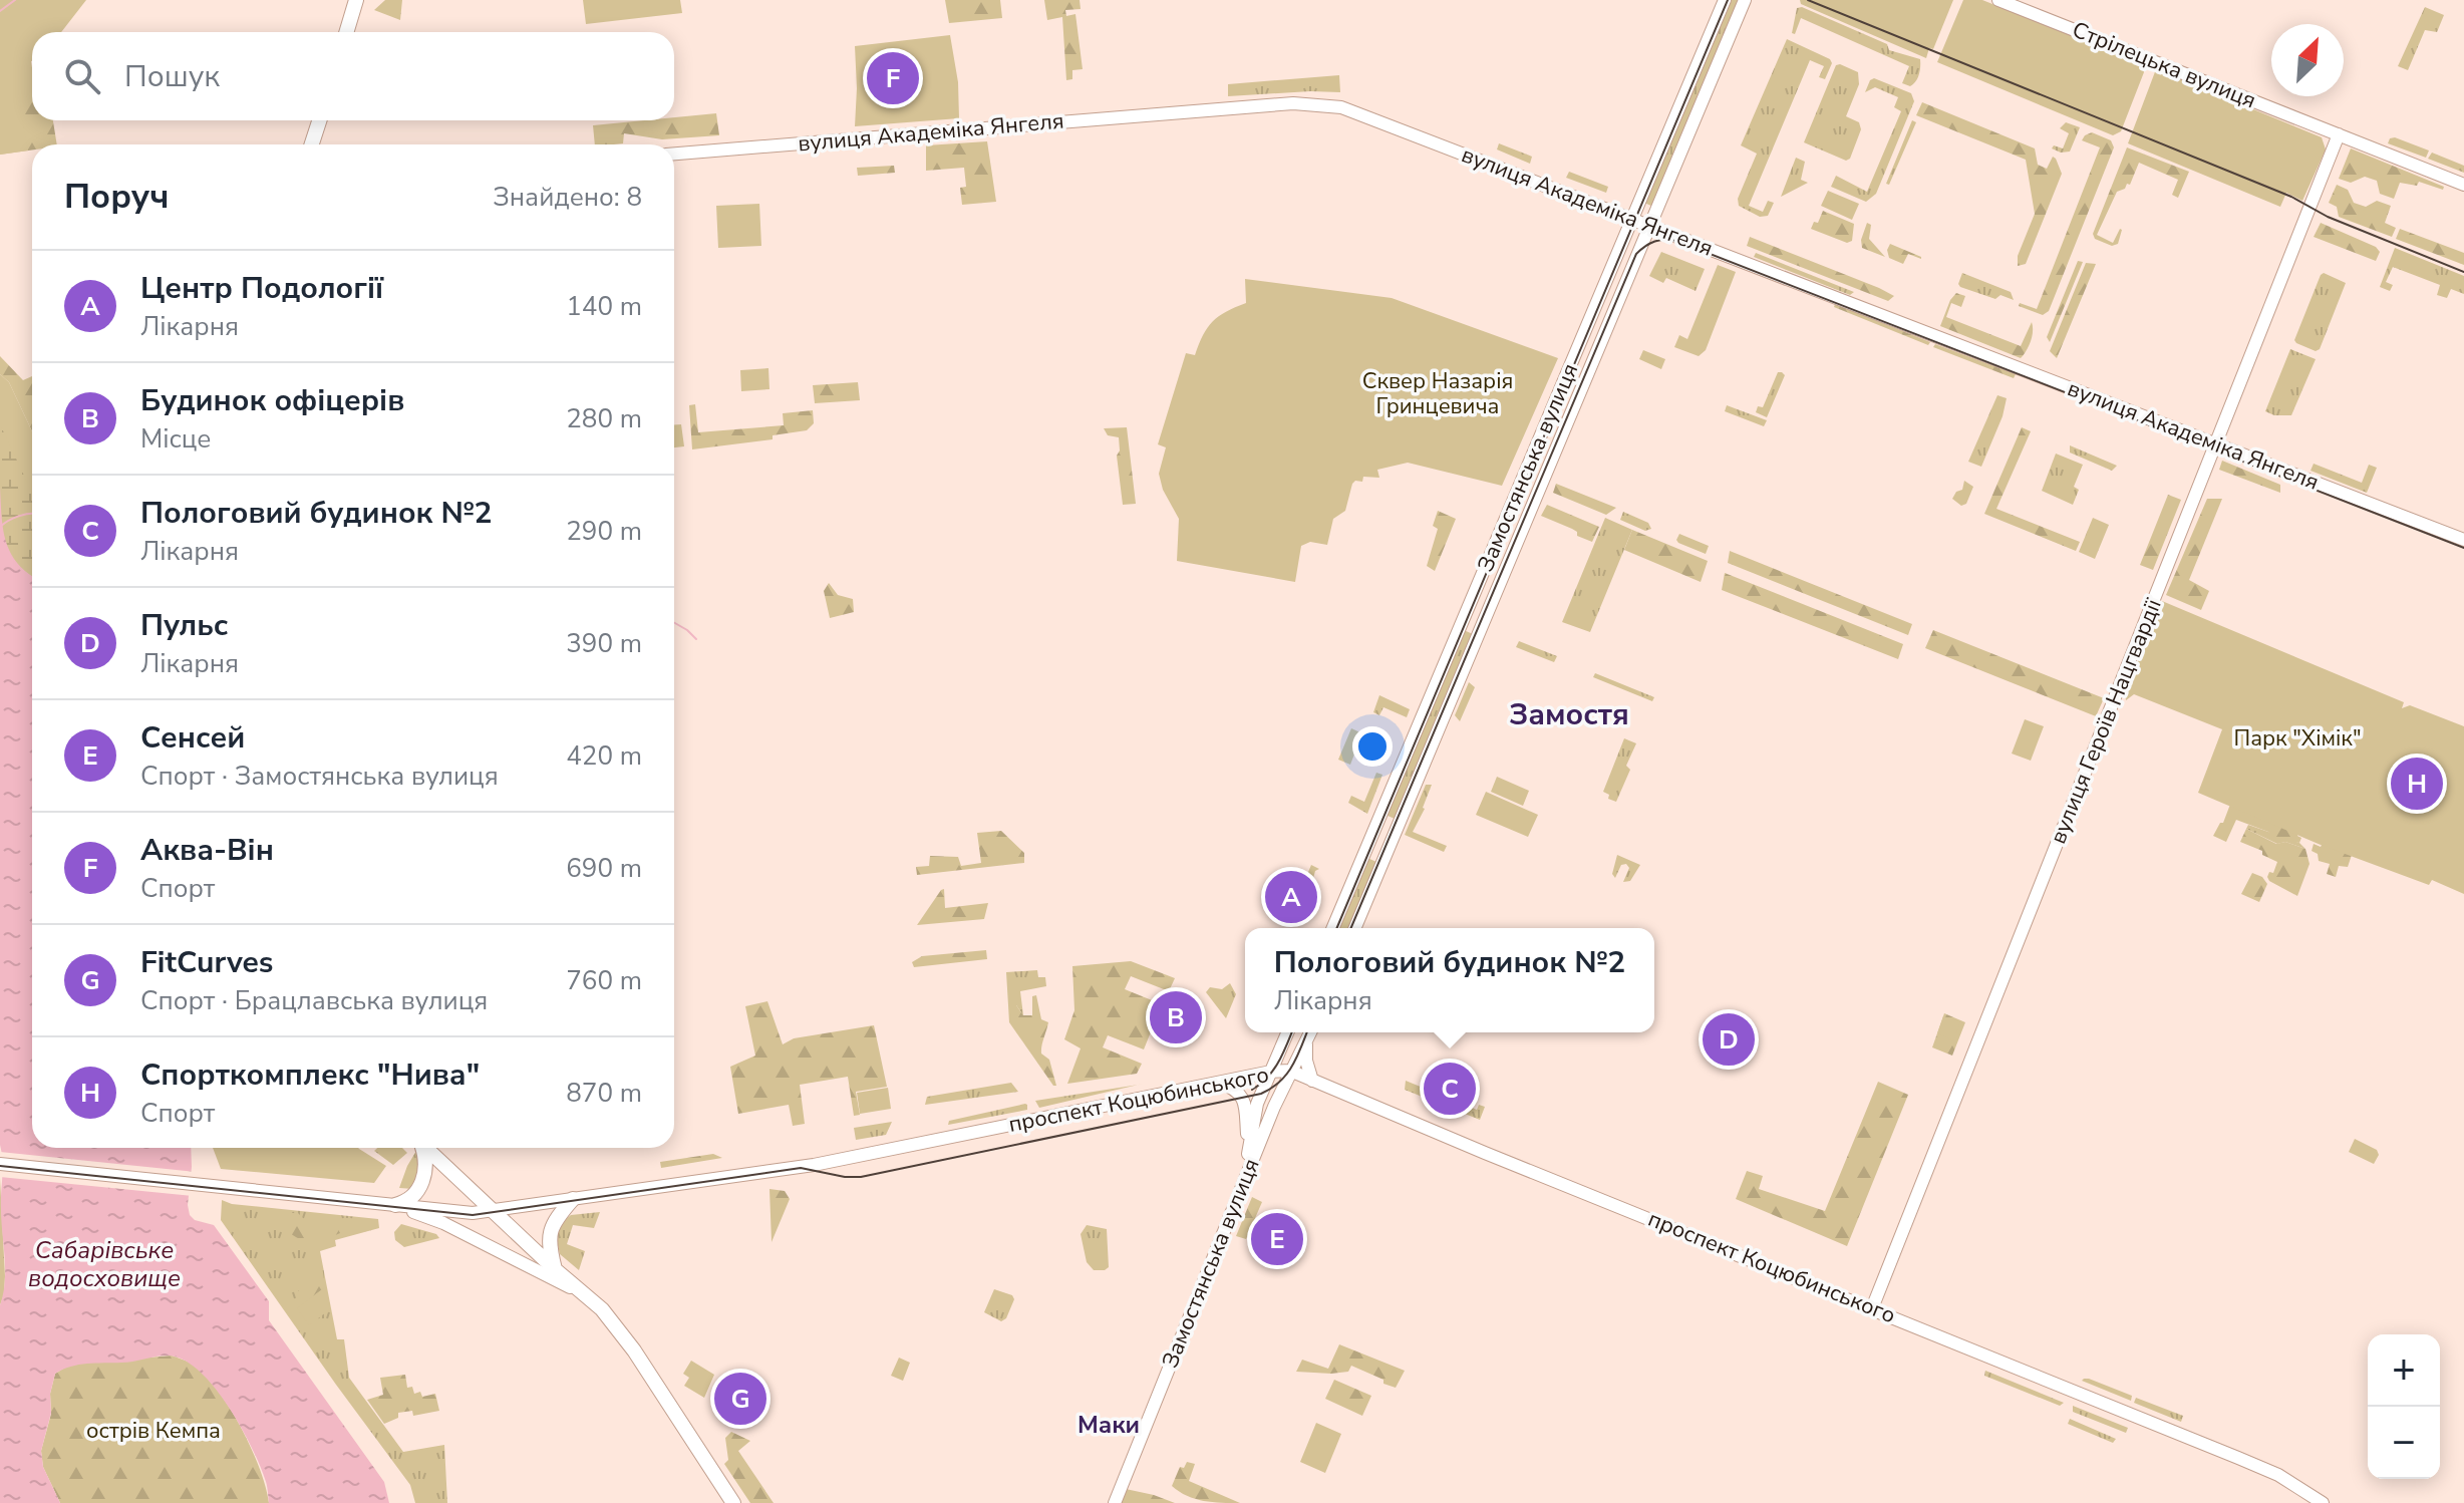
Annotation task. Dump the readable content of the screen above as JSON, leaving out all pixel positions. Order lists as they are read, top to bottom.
{
  "streets": {
    "main road": [
      "Стрілецька вулиця",
      "вулиця Академіка Янгеля",
      "Замостянська вулиця",
      "вулиця Героїв Нацгвардії",
      "проспект Коцюбинського"
    ]
  },
  "crossings": [
    ["Стрілецька вулиця", "вулиця Героїв Нацгвардії"],
    ["вулиця Академіка Янгеля", "Замостянська вулиця"],
    ["вулиця Академіка Янгеля", "вулиця Героїв Нацгвардії"],
    ["Замостянська вулиця", "проспект Коцюбинського"],
    ["вулиця Героїв Нацгвардії", "проспект Коцюбинського"]
  ],
  "districts": ["Замостя", "Маки"],
  "water": ["Сабарівське водосховище"],
  "parks": ["Сквер Назарія Гринцевича", "Парк \"Хімік\"", "острів Кемпа"],
  "north": "top right",
  "page": {
    "search": "Пошук",
    "pins": [
      "F",
      "H",
      "A",
      "B",
      "D",
      "C",
      "E",
      "G"
    ],
    "heading": ["Поруч", "Знайдено: 8"],
    "list": [
      {
        "mark": "A",
        "name": "Центр Подології",
        "note": "Лікарня",
        "value": "140 m"
      },
      {
        "mark": "B",
        "name": "Будинок офіцерів",
        "note": "Місце",
        "value": "280 m"
      },
      {
        "mark": "C",
        "name": "Пологовий будинок №2",
        "note": "Лікарня",
        "value": "290 m"
      },
      {
        "mark": "D",
        "name": "Пульс",
        "note": "Лікарня",
        "value": "390 m"
      },
      {
        "mark": "E",
        "name": "Сенсей",
        "note": "Спорт · Замостянська вулиця",
        "value": "420 m"
      },
      {
        "mark": "F",
        "name": "Аква-Він",
        "note": "Спорт",
        "value": "690 m"
      },
      {
        "mark": "G",
        "name": "FitCurves",
        "note": "Спорт · Брацлавська вулиця",
        "value": "760 m"
      },
      {
        "mark": "H",
        "name": "Спорткомплекс \"Нива\"",
        "note": "Спорт",
        "value": "870 m"
      }
    ],
    "popup": ["Пологовий будинок №2", "Лікарня"],
    "map_buttons": ["+", "−"]
  }
}
